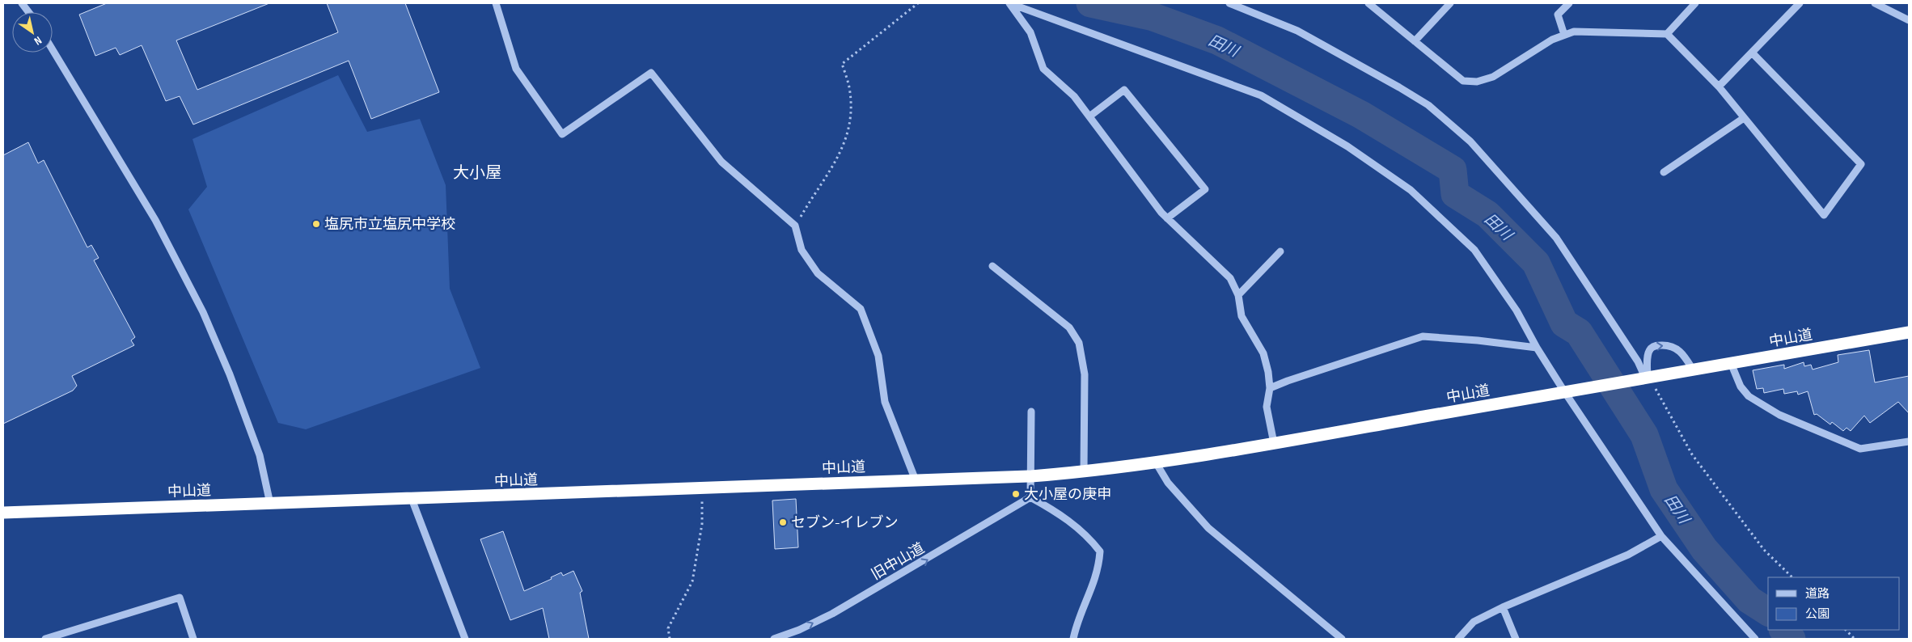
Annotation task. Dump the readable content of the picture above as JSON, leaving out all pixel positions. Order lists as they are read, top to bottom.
{
  "streets": {
    "highway": ["中山道"],
    "street": ["旧中山道"]
  },
  "one_way": ["旧中山道"],
  "districts": ["大小屋"],
  "water": ["田川"],
  "places": ["塩尻市立塩尻中学校", "大小屋の庚申", "セブン-イレブン"],
  "legend": ["道路", "公園"],
  "north": "bottom right"
}
